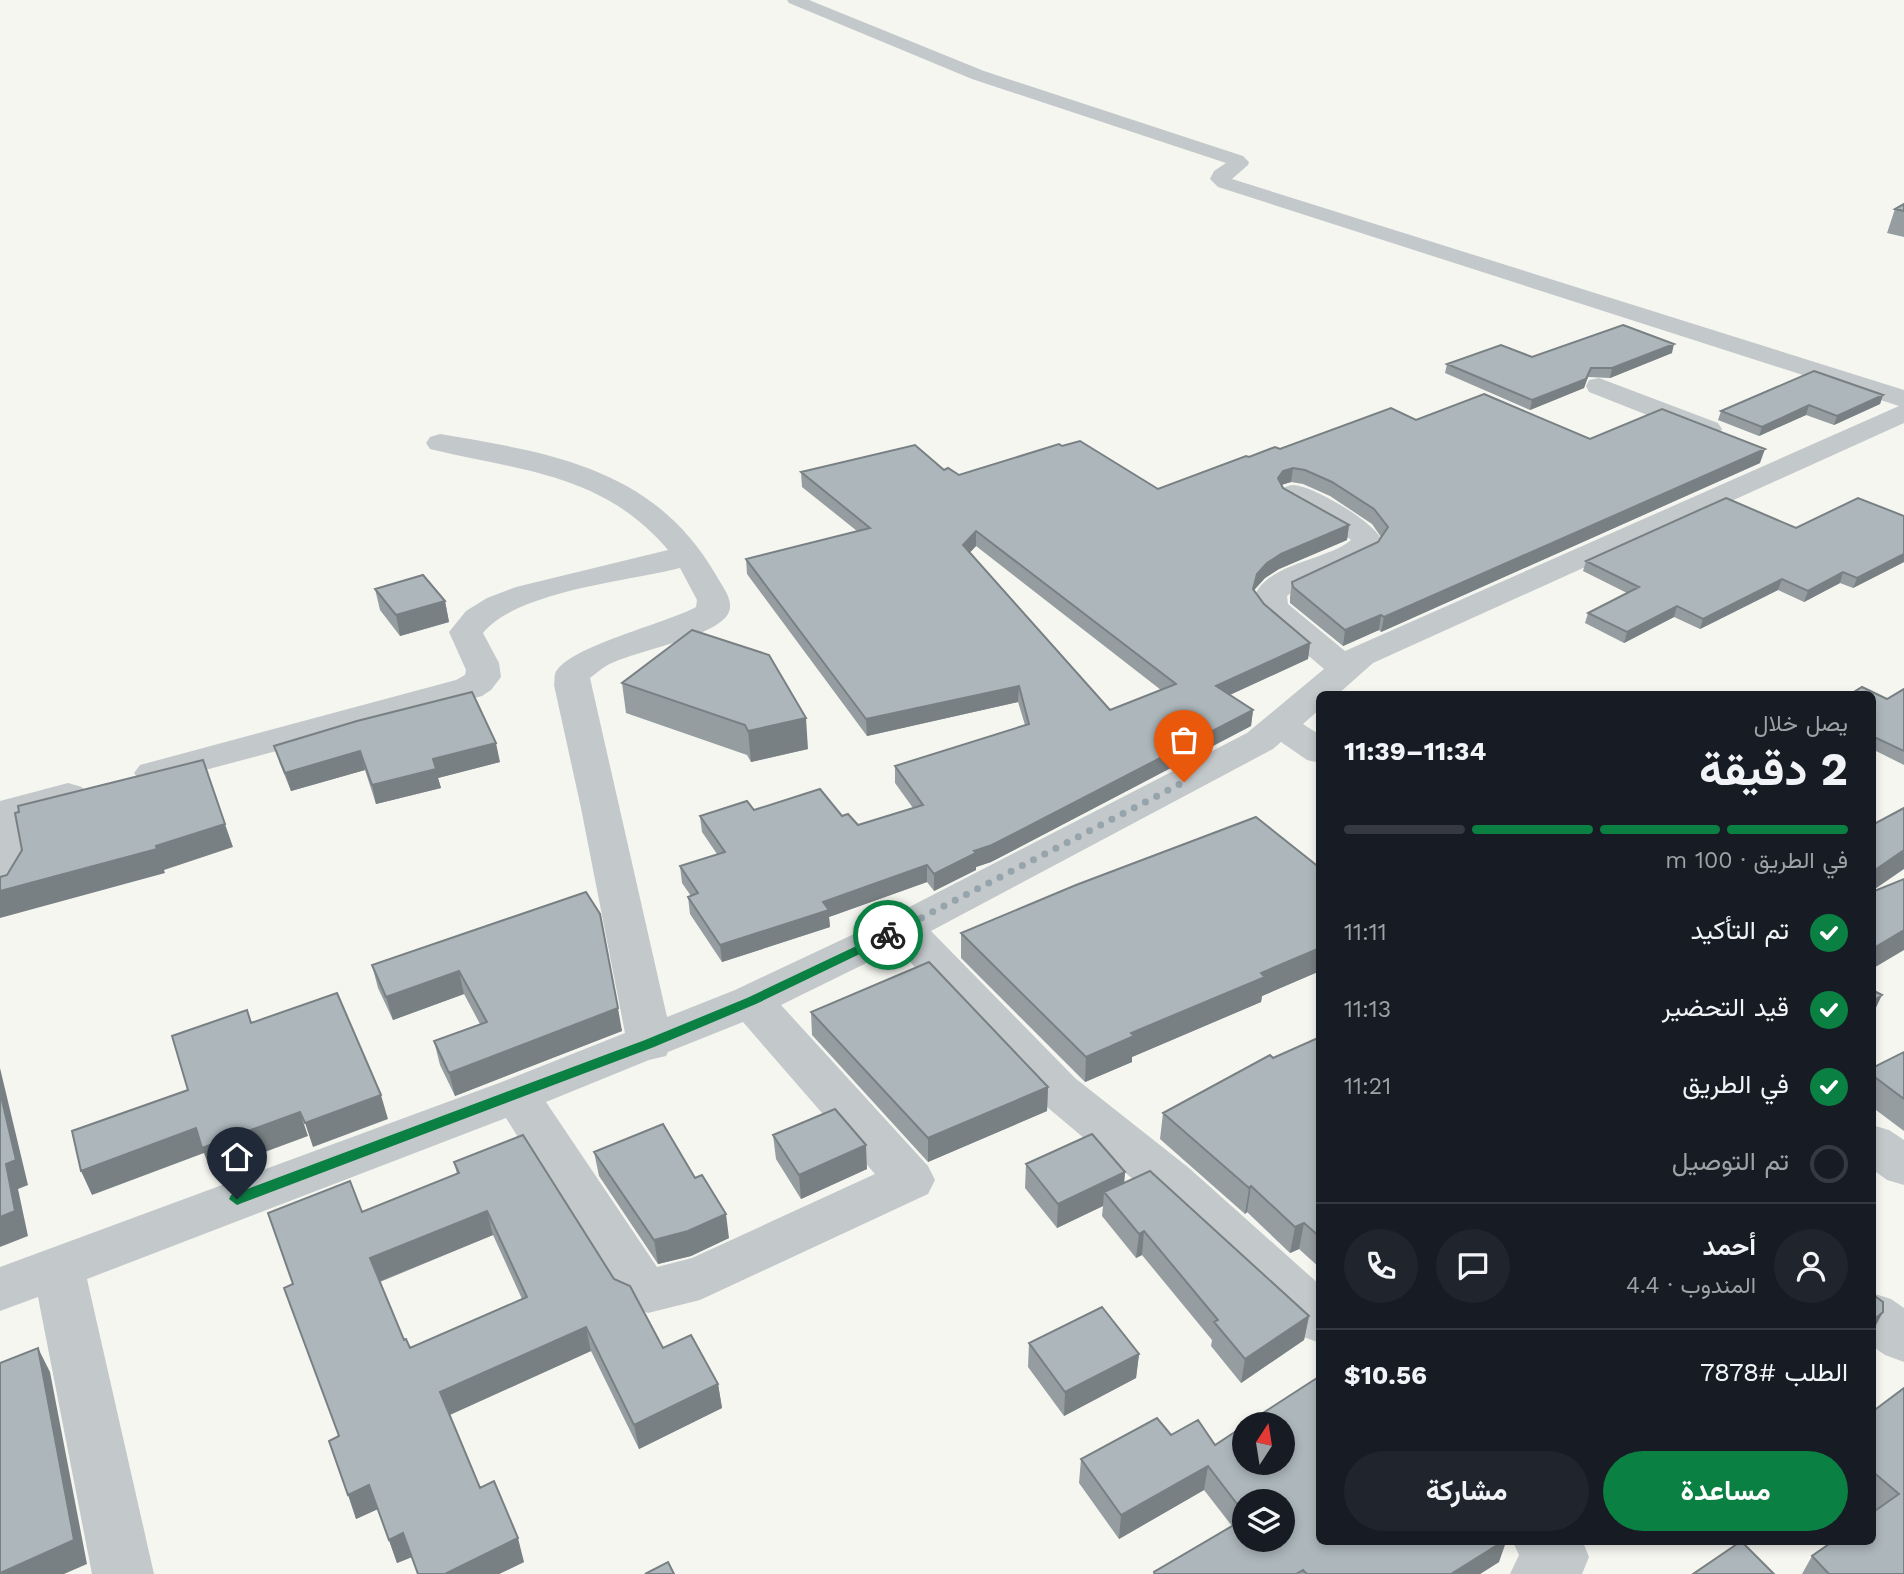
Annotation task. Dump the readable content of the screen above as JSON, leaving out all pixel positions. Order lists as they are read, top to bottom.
{
  "north": "top",
  "page": {
    "heading": ["2 دقيقة", "يصل خلال", "11:34–11:39"],
    "panel": [
      "أحمد",
      "المندوب · 4.4",
      "الطلب #7878",
      "$10.56"
    ],
    "bar": "في الطريق · 100 m",
    "list": [
      ["تم التأكيد", "11:11"],
      ["قيد التحضير", "11:13"],
      ["في الطريق", "11:21"],
      "تم التوصيل"
    ],
    "buttons": ["مساعدة", "مشاركة"]
  }
}
